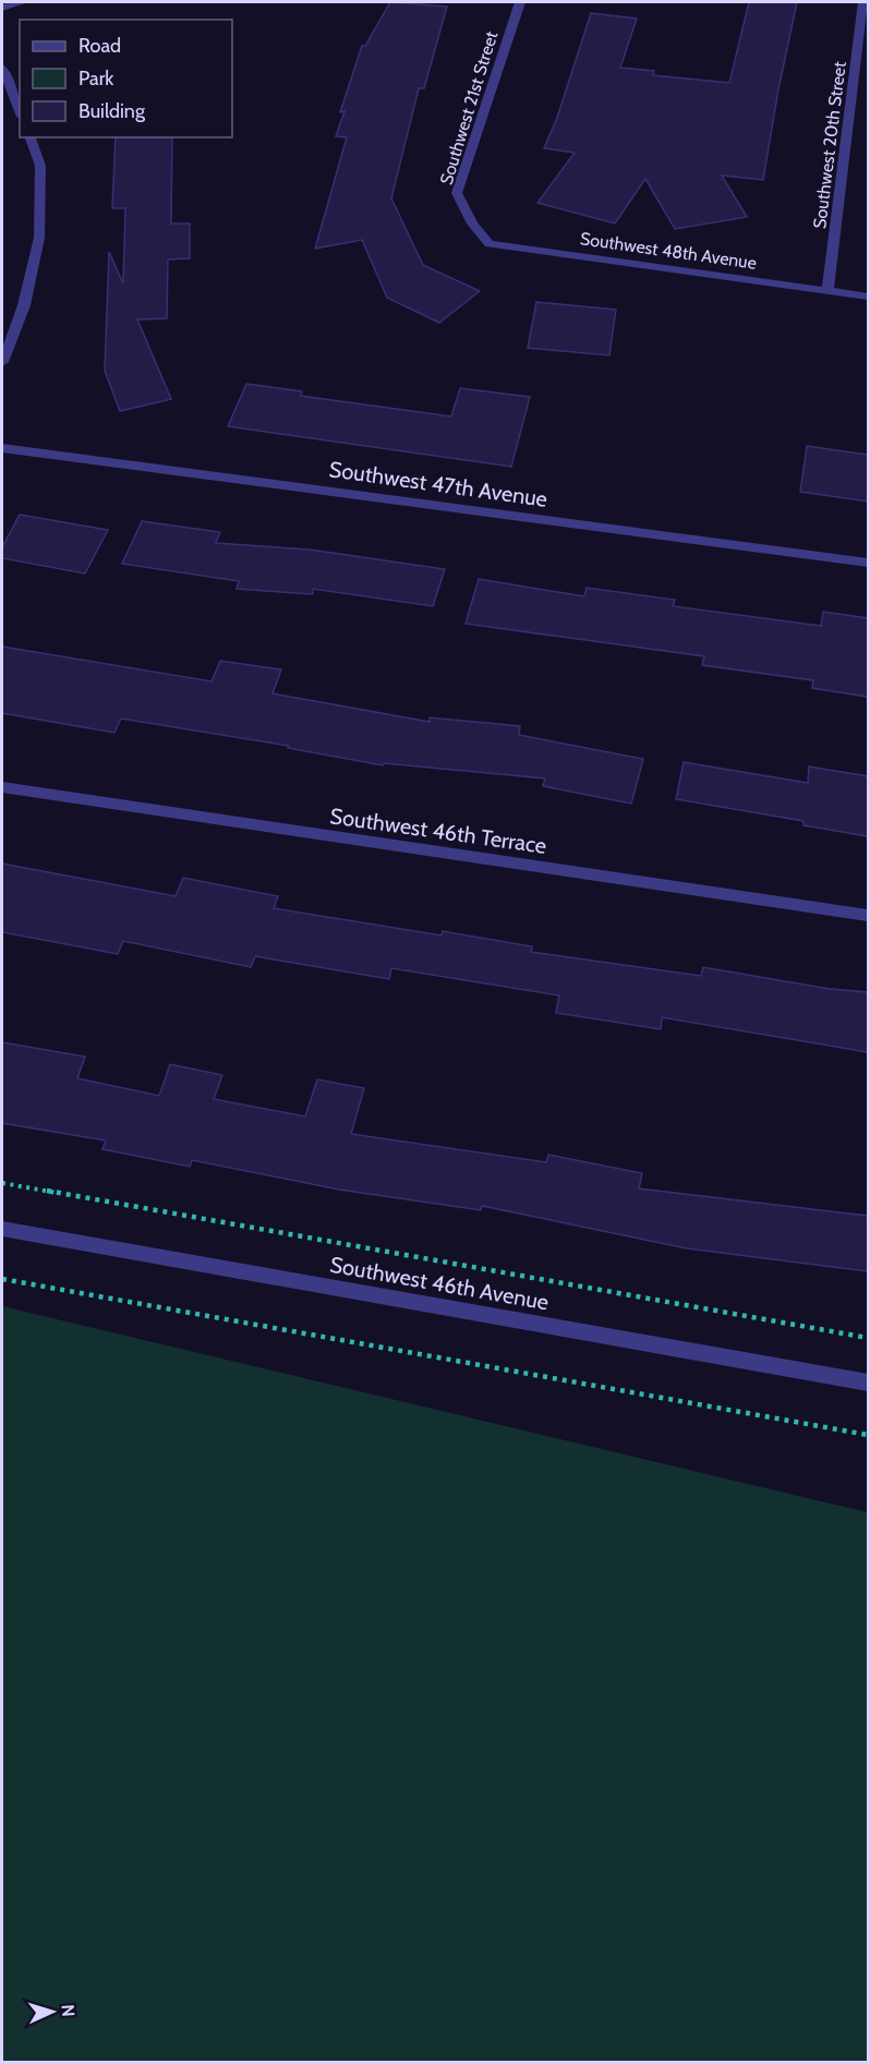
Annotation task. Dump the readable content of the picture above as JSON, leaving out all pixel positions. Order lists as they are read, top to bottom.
{
  "streets": {
    "street": [
      "Southwest 21st Street",
      "Southwest 20th Street",
      "Southwest 48th Avenue",
      "Southwest 47th Avenue",
      "Southwest 46th Terrace",
      "Southwest 46th Avenue"
    ]
  },
  "crossings": [
    ["Southwest 21st Street", "Southwest 48th Avenue"],
    ["Southwest 20th Street", "Southwest 48th Avenue"]
  ],
  "legend": ["Road", "Park", "Building"],
  "north": "right"
}
